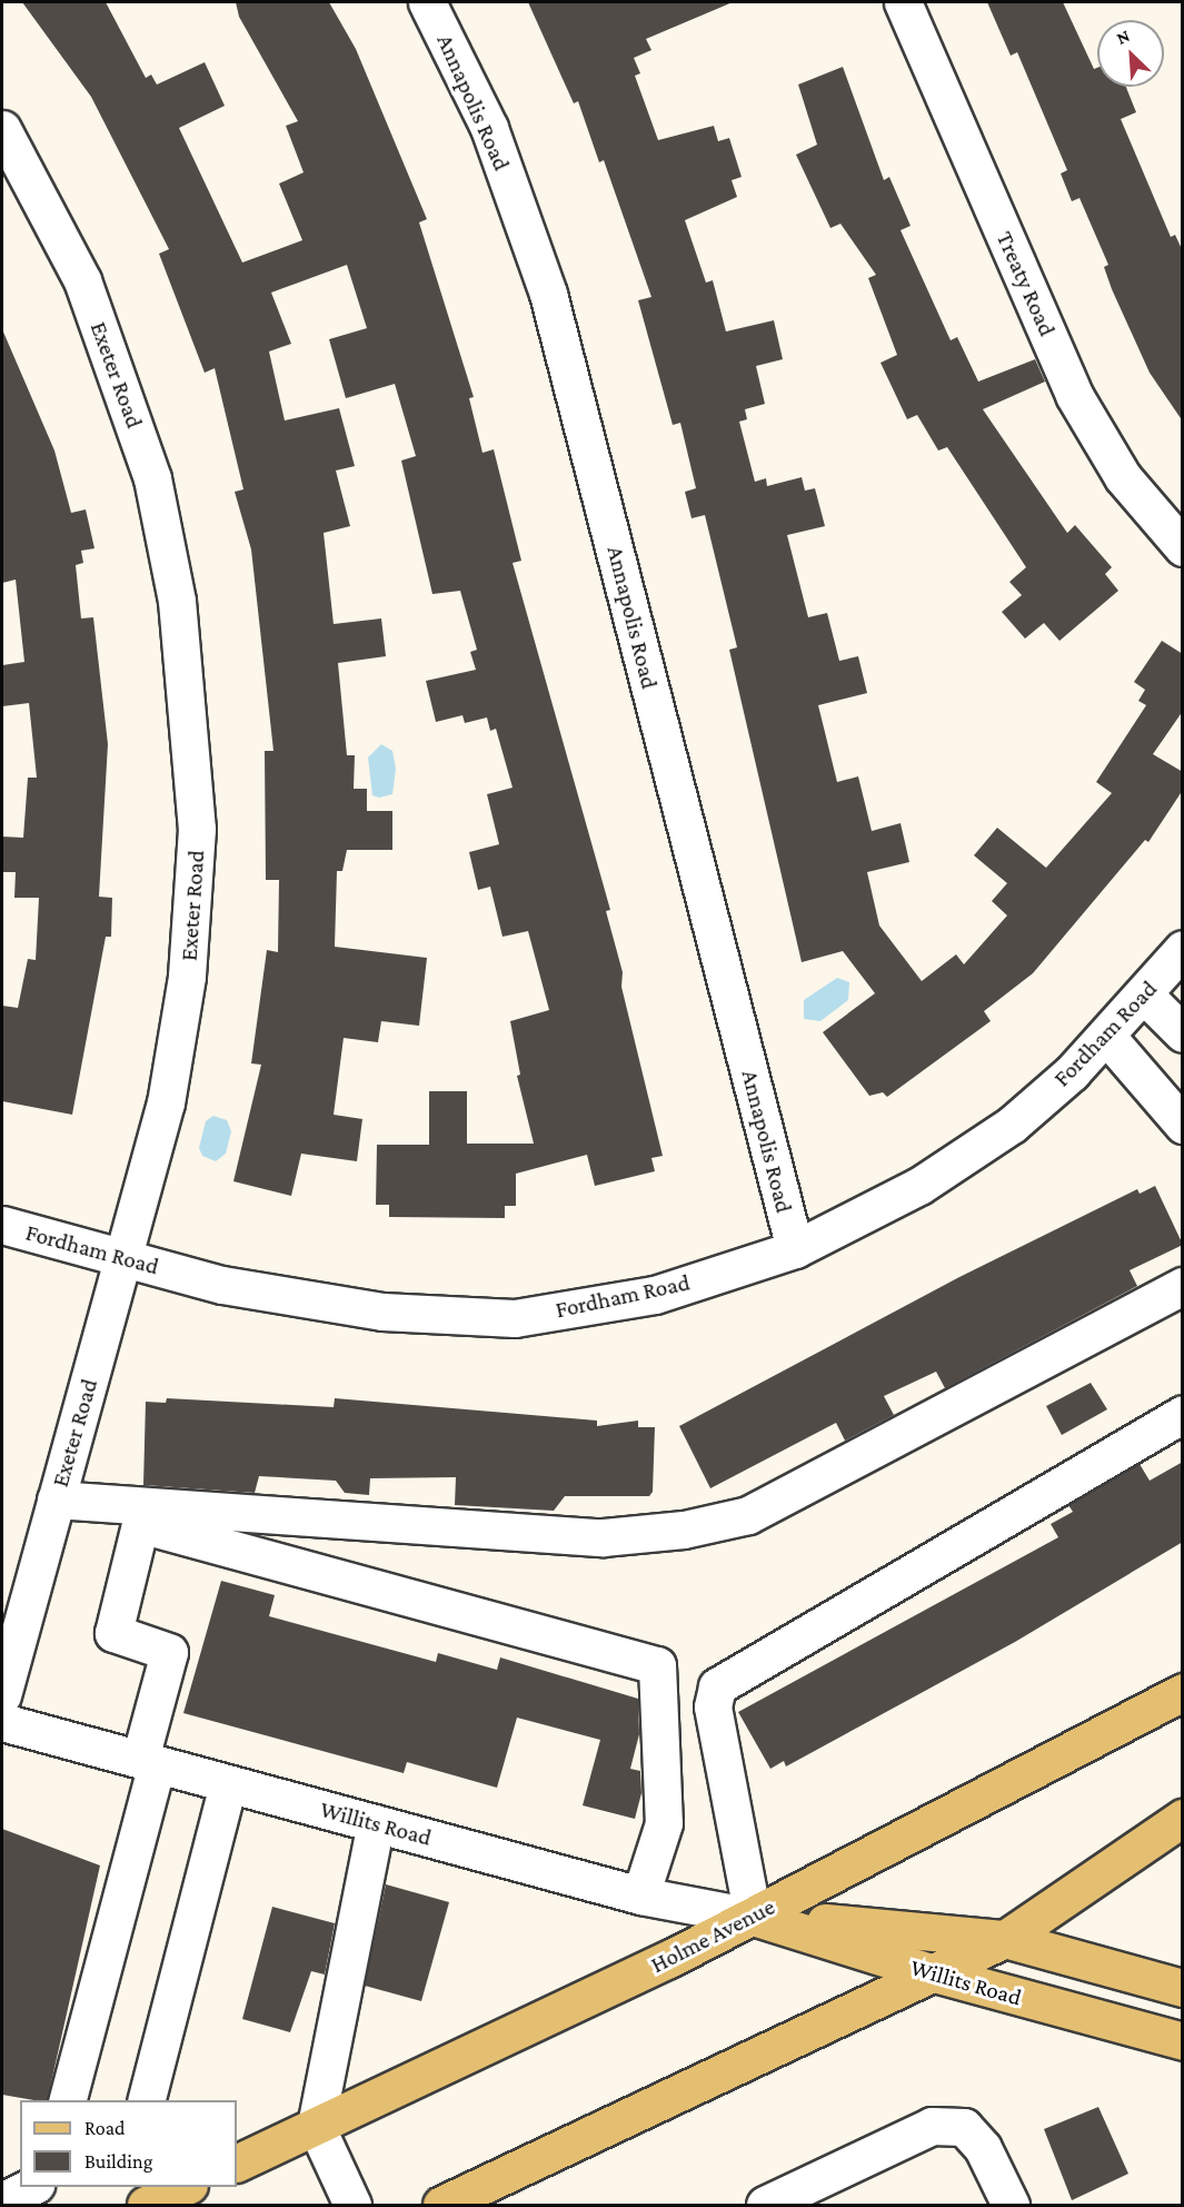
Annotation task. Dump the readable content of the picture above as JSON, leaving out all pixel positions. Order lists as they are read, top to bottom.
{
  "streets": {
    "main road": ["Willits Road", "Holme Avenue"],
    "street": [
      "Annapolis Road",
      "Treaty Road",
      "Exeter Road",
      "Fordham Road"
    ]
  },
  "crossings": [
    ["Annapolis Road", "Fordham Road"],
    ["Exeter Road", "Fordham Road"],
    ["Willits Road", "Holme Avenue"]
  ],
  "legend": ["Road", "Building"],
  "north": "top left"
}
